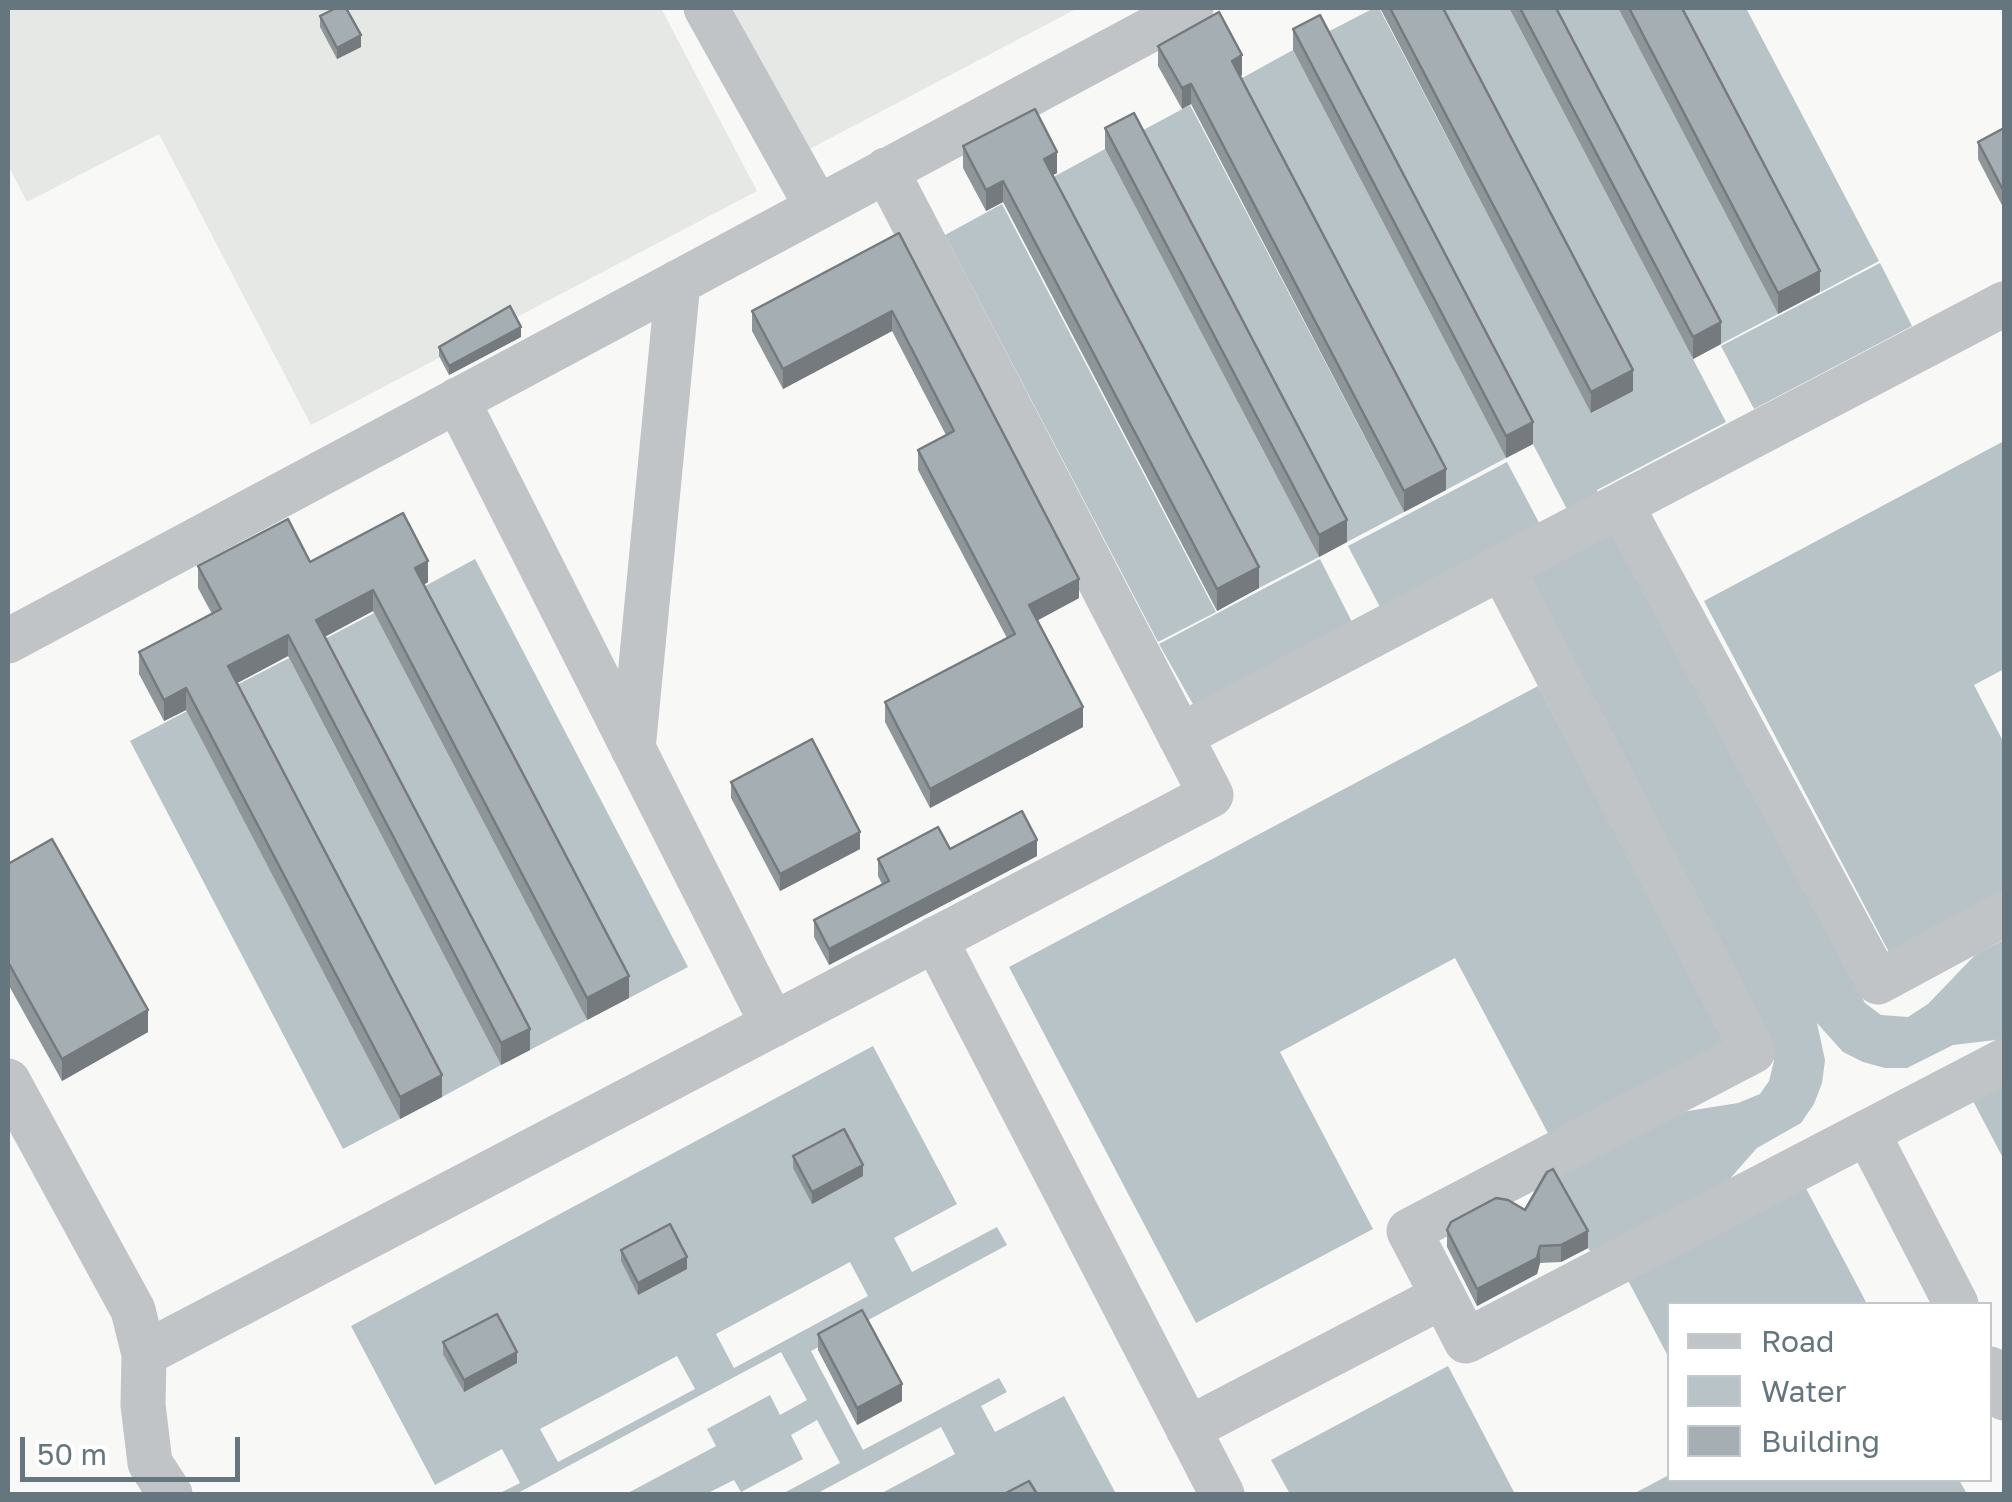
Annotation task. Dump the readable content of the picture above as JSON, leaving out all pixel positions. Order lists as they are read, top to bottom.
{
  "legend": ["Road", "Water", "Building"],
  "scale_bar": "50 m"
}
